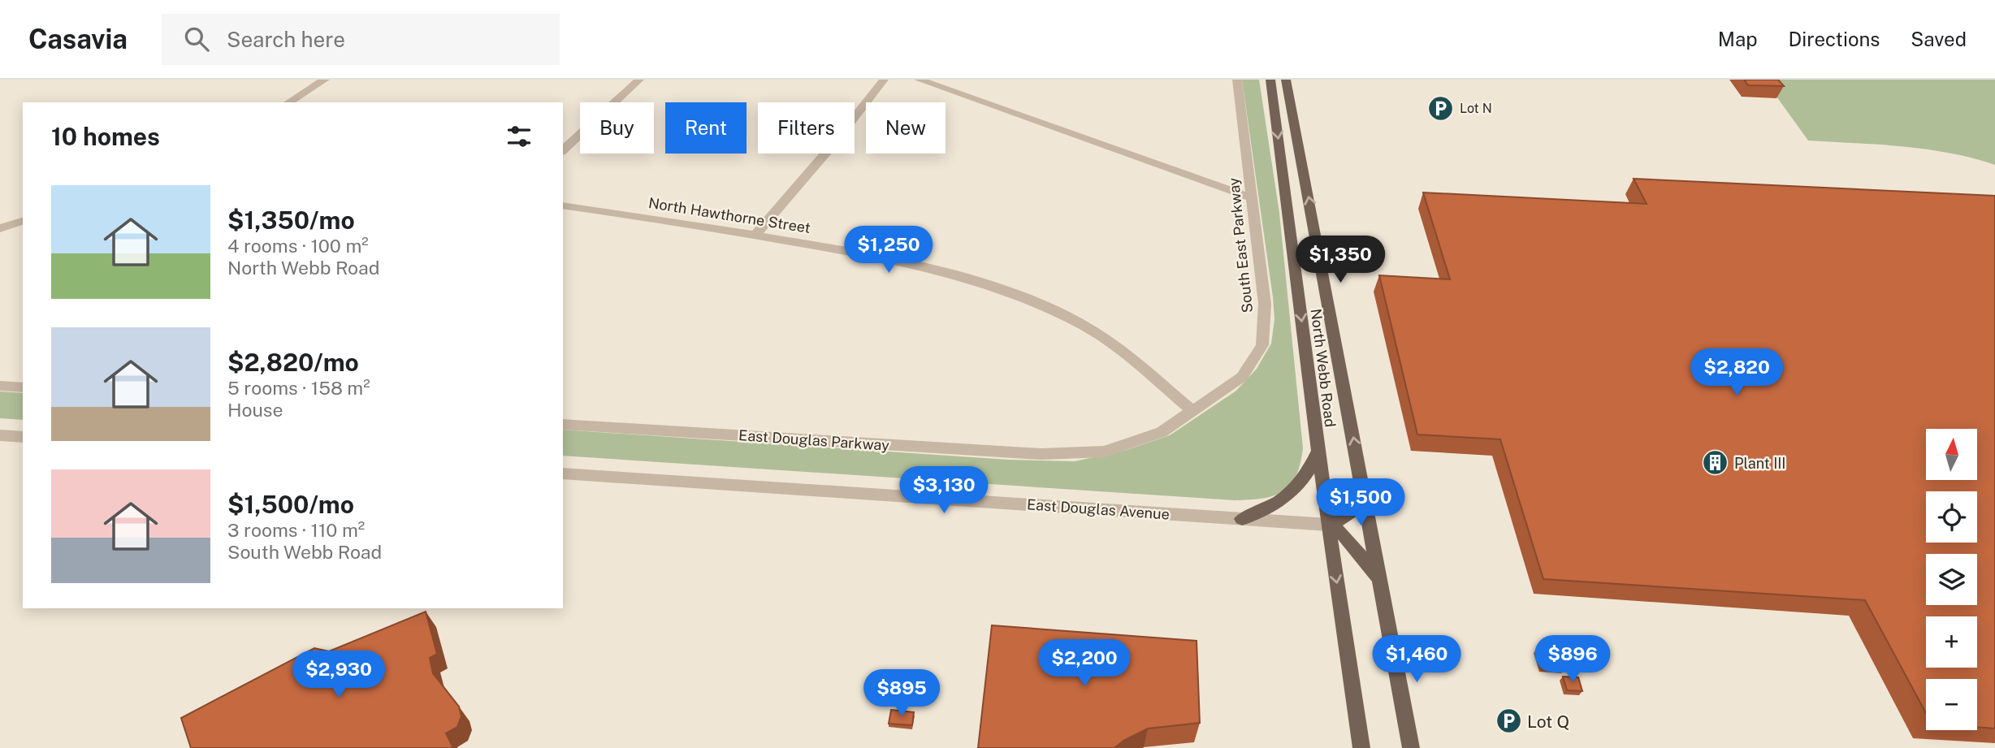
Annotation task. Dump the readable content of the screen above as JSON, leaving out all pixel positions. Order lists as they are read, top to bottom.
{
  "streets": {
    "main road": ["North Webb Road"],
    "street": [
      "North Hawthorne Street",
      "South East Parkway",
      "East Douglas Parkway",
      "East Douglas Avenue"
    ]
  },
  "crossings": [
    ["North Hawthorne Street", "South East Parkway"],
    ["North Hawthorne Street", "East Douglas Parkway"],
    ["South East Parkway", "East Douglas Parkway"],
    ["North Webb Road", "East Douglas Avenue"]
  ],
  "places": {
    "parking": ["Lot N", "Lot Q"],
    "building": ["Plant III"]
  },
  "north": "top",
  "page": {
    "header": "Casavia",
    "search": "Search here",
    "nav": ["Map", "Directions", "Saved"],
    "chip": [
      "Buy",
      "Rent",
      "Filters",
      "New"
    ],
    "heading": "10 homes",
    "list": [
      {
        "name": "$1,350/mo",
        "note": "4 rooms · 100 m² · North Webb Road"
      },
      {
        "name": "$2,820/mo",
        "note": "5 rooms · 158 m² · House"
      },
      {
        "name": "$1,500/mo",
        "note": "3 rooms · 110 m² · South Webb Road"
      }
    ],
    "price": [
      "$1,250",
      "$1,350",
      "$2,820",
      "$3,130",
      "$1,500",
      "$1,460",
      "$896",
      "$2,200",
      "$2,930",
      "$895"
    ],
    "map_buttons": ["+", "−"]
  }
}
